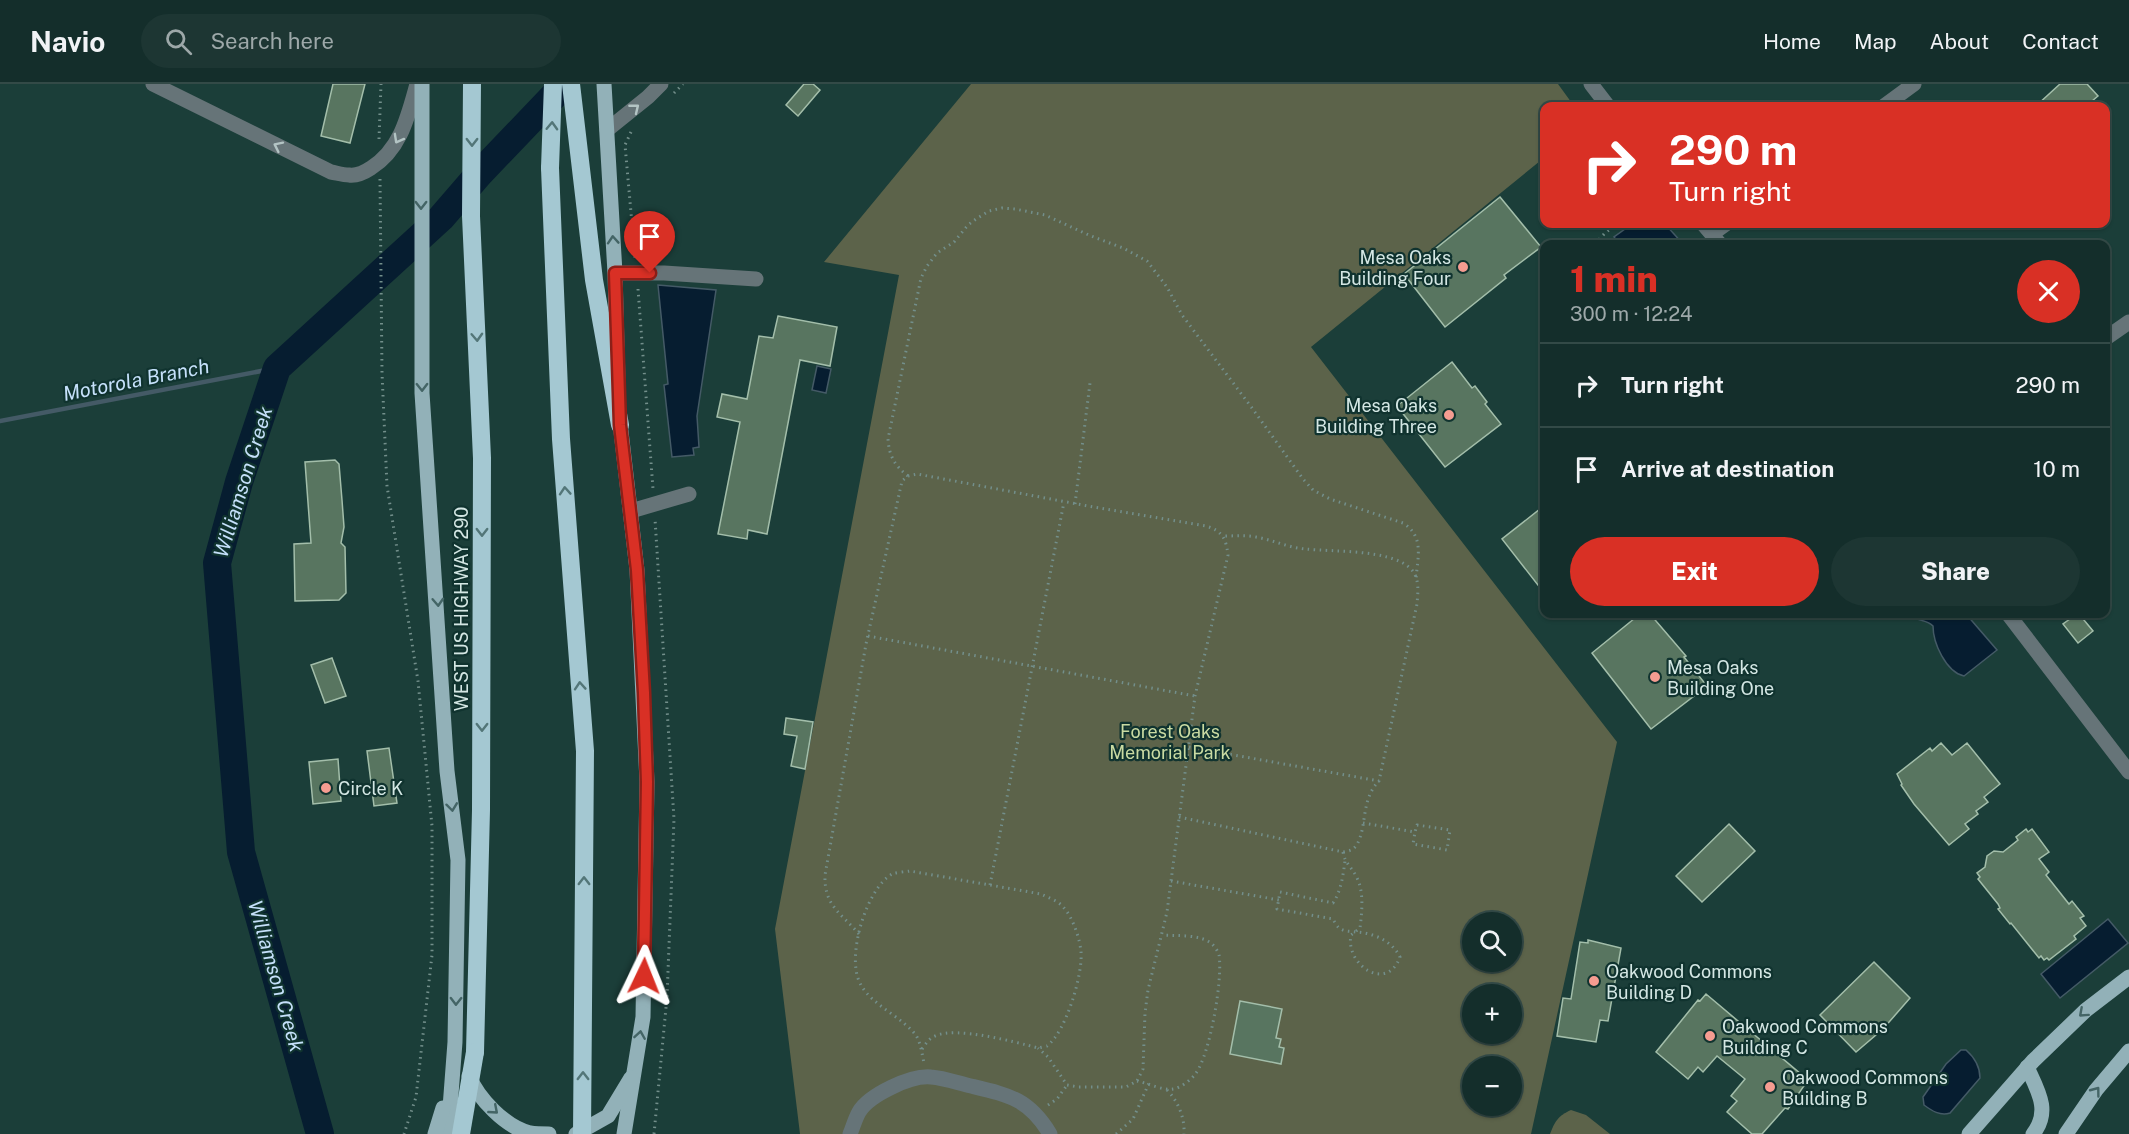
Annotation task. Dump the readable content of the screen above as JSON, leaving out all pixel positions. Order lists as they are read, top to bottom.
{
  "streets": {
    "highway": ["WEST US HIGHWAY 290"]
  },
  "water": ["Motorola Branch", "Williamson Creek"],
  "parks": ["Forest Oaks Memorial Park"],
  "places": [
    "Mesa Oaks Building Four",
    "Mesa Oaks Building Three",
    "Mesa Oaks Building One",
    "Circle K",
    "Oakwood Commons Building D",
    "Oakwood Commons Building C",
    "Oakwood Commons Building B"
  ],
  "page": {
    "header": "Navio",
    "search": "Search here",
    "nav": [
      "Home",
      "Map",
      "About",
      "Contact"
    ],
    "turn": ["290 m", "Turn right"],
    "heading": ["1 min", "300 m · 12:24"],
    "list": [
      {
        "name": "Turn right",
        "value": "290 m"
      },
      {
        "name": "Arrive at destination",
        "value": "10 m"
      }
    ],
    "buttons": ["Exit", "Share"],
    "map_buttons": ["+", "−"]
  }
}
